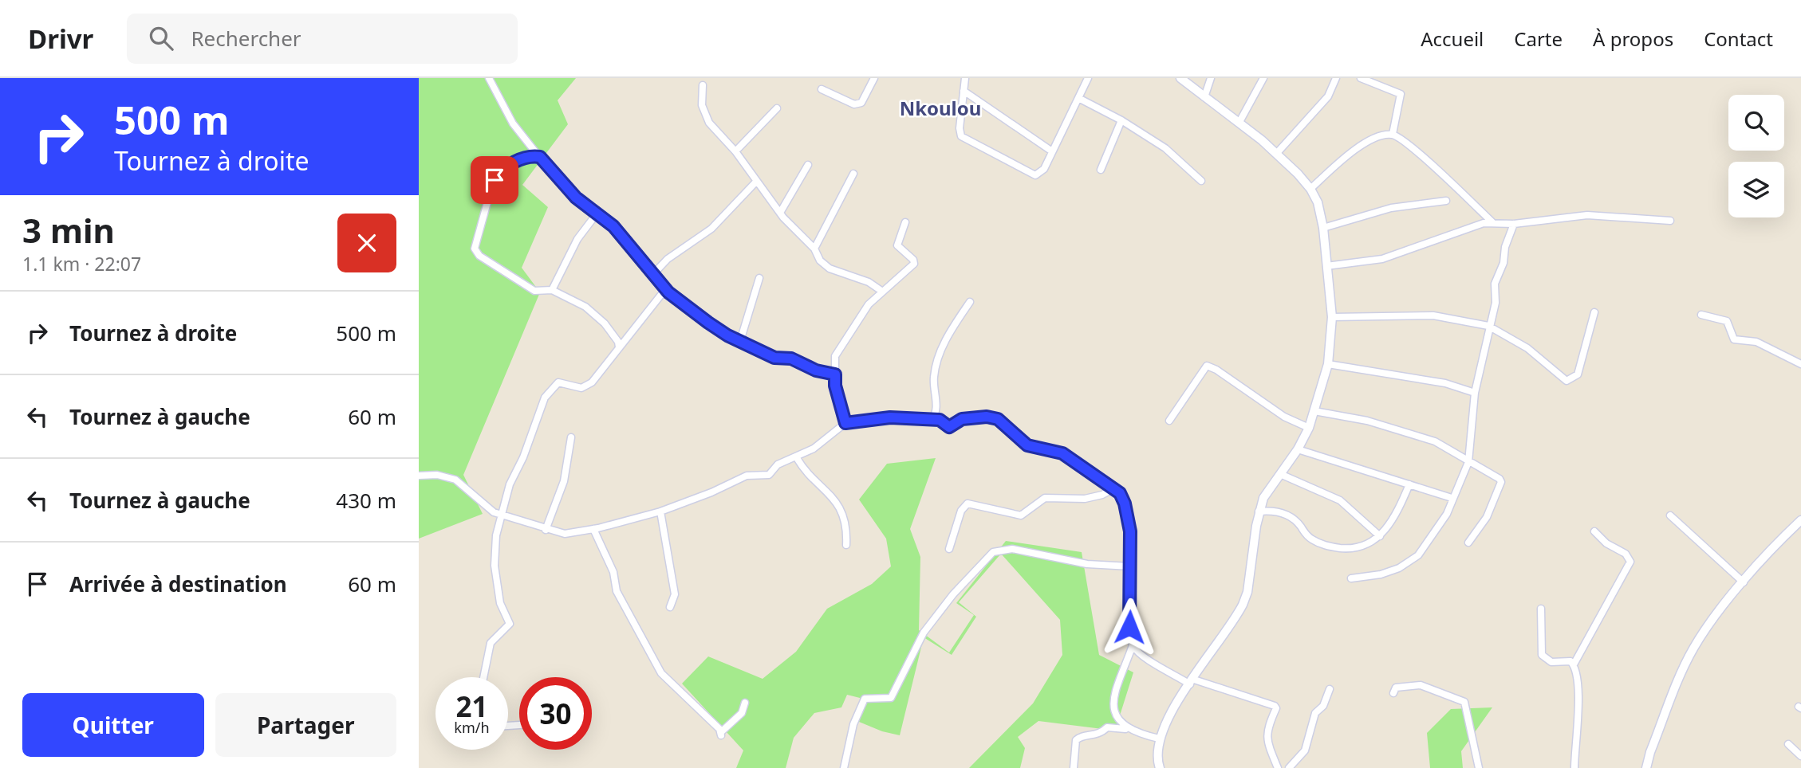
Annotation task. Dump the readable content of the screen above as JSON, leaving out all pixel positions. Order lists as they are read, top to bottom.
{
  "districts": ["Nkoulou"],
  "page": {
    "header": "Drivr",
    "search": "Rechercher",
    "nav": [
      "Accueil",
      "Carte",
      "À propos",
      "Contact"
    ],
    "turn": ["500 m", "Tournez à droite"],
    "heading": ["3 min", "1.1 km · 22:07"],
    "list": [
      {
        "name": "Tournez à droite",
        "value": "500 m"
      },
      {
        "name": "Tournez à gauche",
        "value": "60 m"
      },
      {
        "name": "Tournez à gauche",
        "value": "430 m"
      },
      {
        "name": "Arrivée à destination",
        "value": "60 m"
      }
    ],
    "speed": "21 km/h",
    "limit": "30",
    "buttons": ["Quitter", "Partager"]
  }
}
